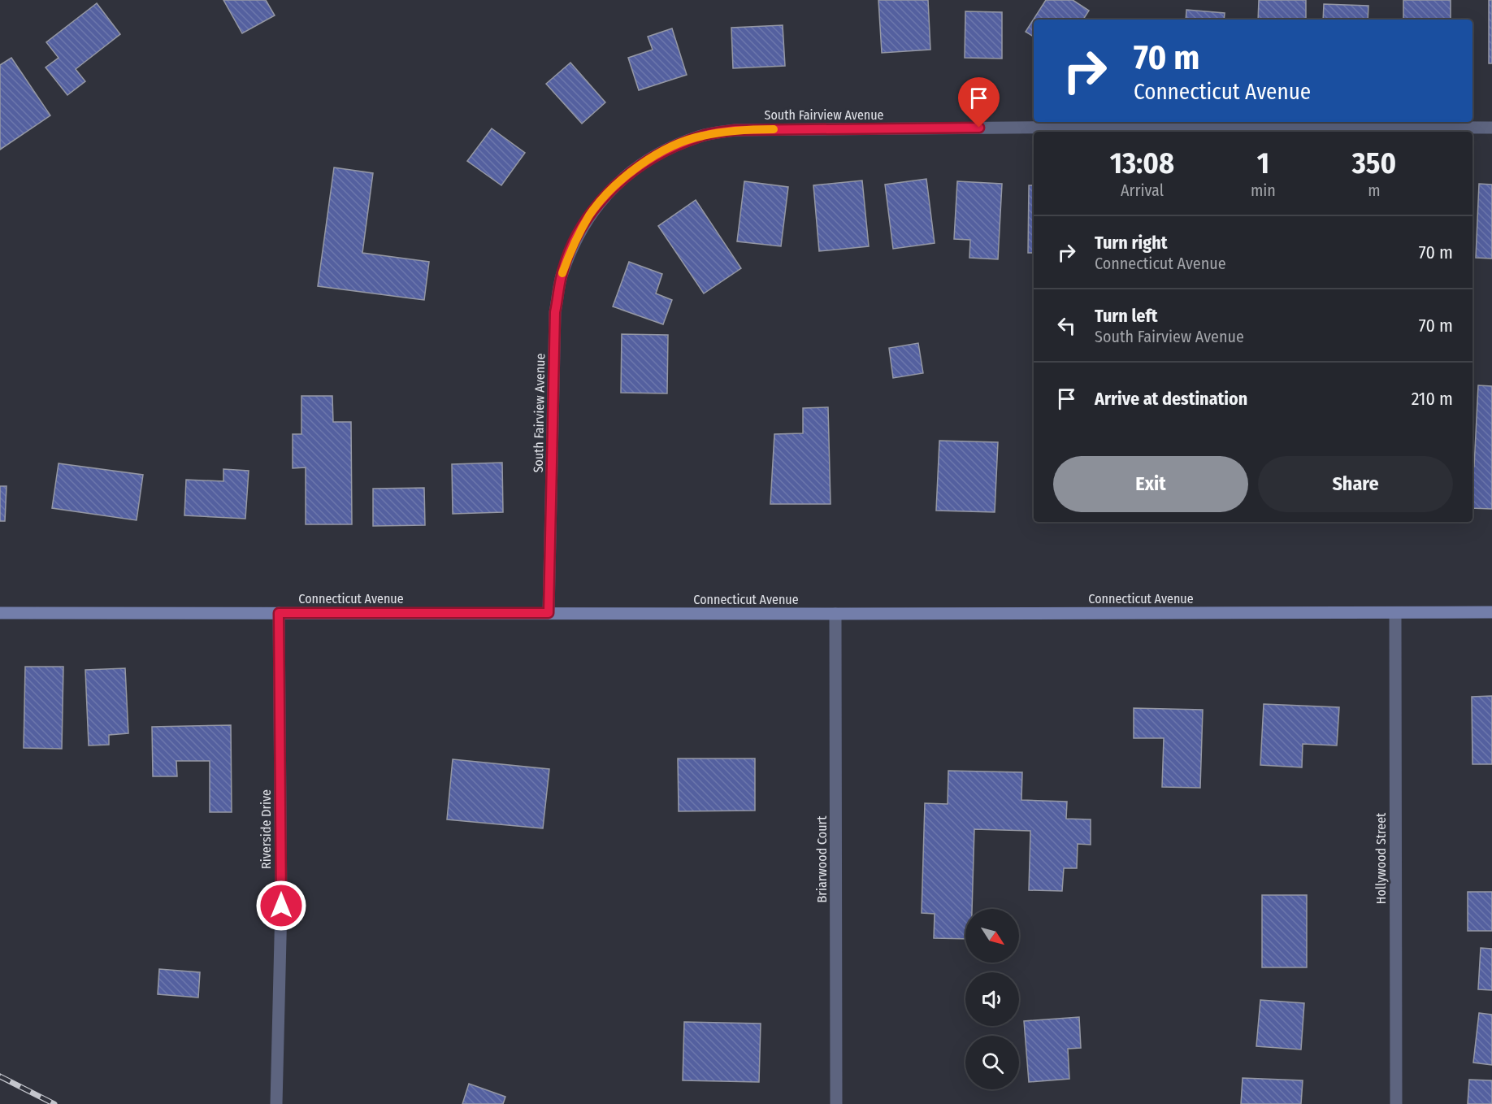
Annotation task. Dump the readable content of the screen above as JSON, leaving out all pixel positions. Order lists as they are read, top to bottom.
{
  "streets": {
    "street": [
      "South Fairview Avenue",
      "Connecticut Avenue",
      "Riverside Drive",
      "Hollywood Street",
      "Briarwood Court"
    ]
  },
  "crossings": [
    ["South Fairview Avenue", "Connecticut Avenue"],
    ["Connecticut Avenue", "Riverside Drive"],
    ["Connecticut Avenue", "Hollywood Street"],
    ["Connecticut Avenue", "Briarwood Court"]
  ],
  "north": "bottom right",
  "page": {
    "turn": ["70 m", "Connecticut Avenue"],
    "eta": [
      "13:08",
      "Arrival",
      "1",
      "min",
      "350",
      "m"
    ],
    "list": [
      {
        "name": "Turn right",
        "note": "Connecticut Avenue",
        "value": "70 m"
      },
      {
        "name": "Turn left",
        "note": "South Fairview Avenue",
        "value": "70 m"
      },
      {
        "name": "Arrive at destination",
        "value": "210 m"
      }
    ],
    "buttons": ["Exit", "Share"]
  }
}
